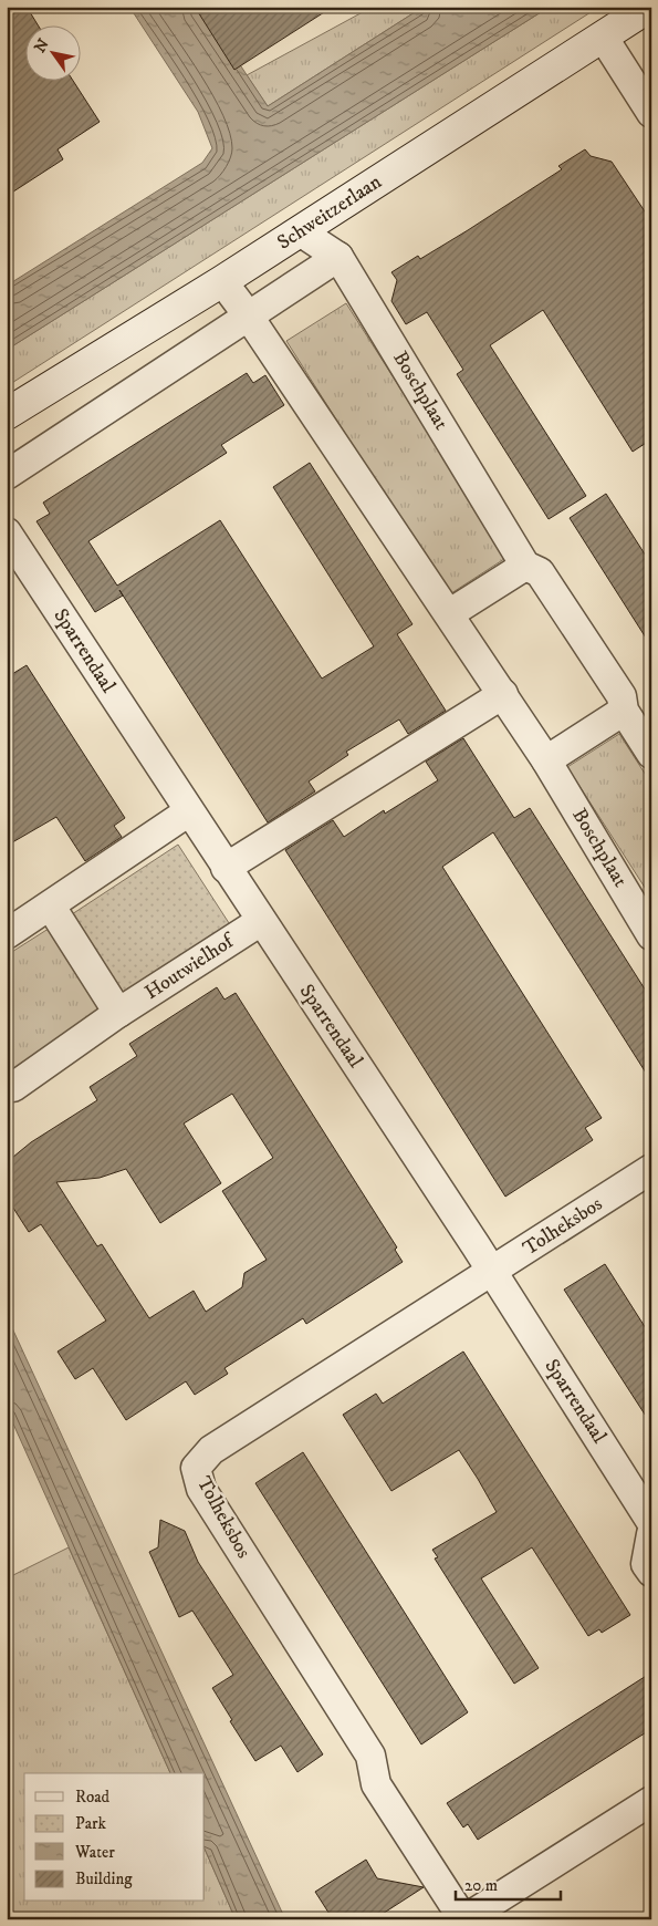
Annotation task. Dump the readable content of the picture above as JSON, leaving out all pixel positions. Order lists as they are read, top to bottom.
{
  "streets": {
    "street": [
      "Schweitzerlaan",
      "Boschplaat",
      "Sparrendaal",
      "Houtwielhof",
      "Tolheksbos"
    ]
  },
  "crossings": [
    ["Schweitzerlaan", "Boschplaat"],
    ["Sparrendaal", "Houtwielhof"],
    ["Sparrendaal", "Tolheksbos"]
  ],
  "legend": [
    "Road",
    "Park",
    "Water",
    "Building"
  ],
  "scale_bar": "20 m",
  "north": "top left"
}
